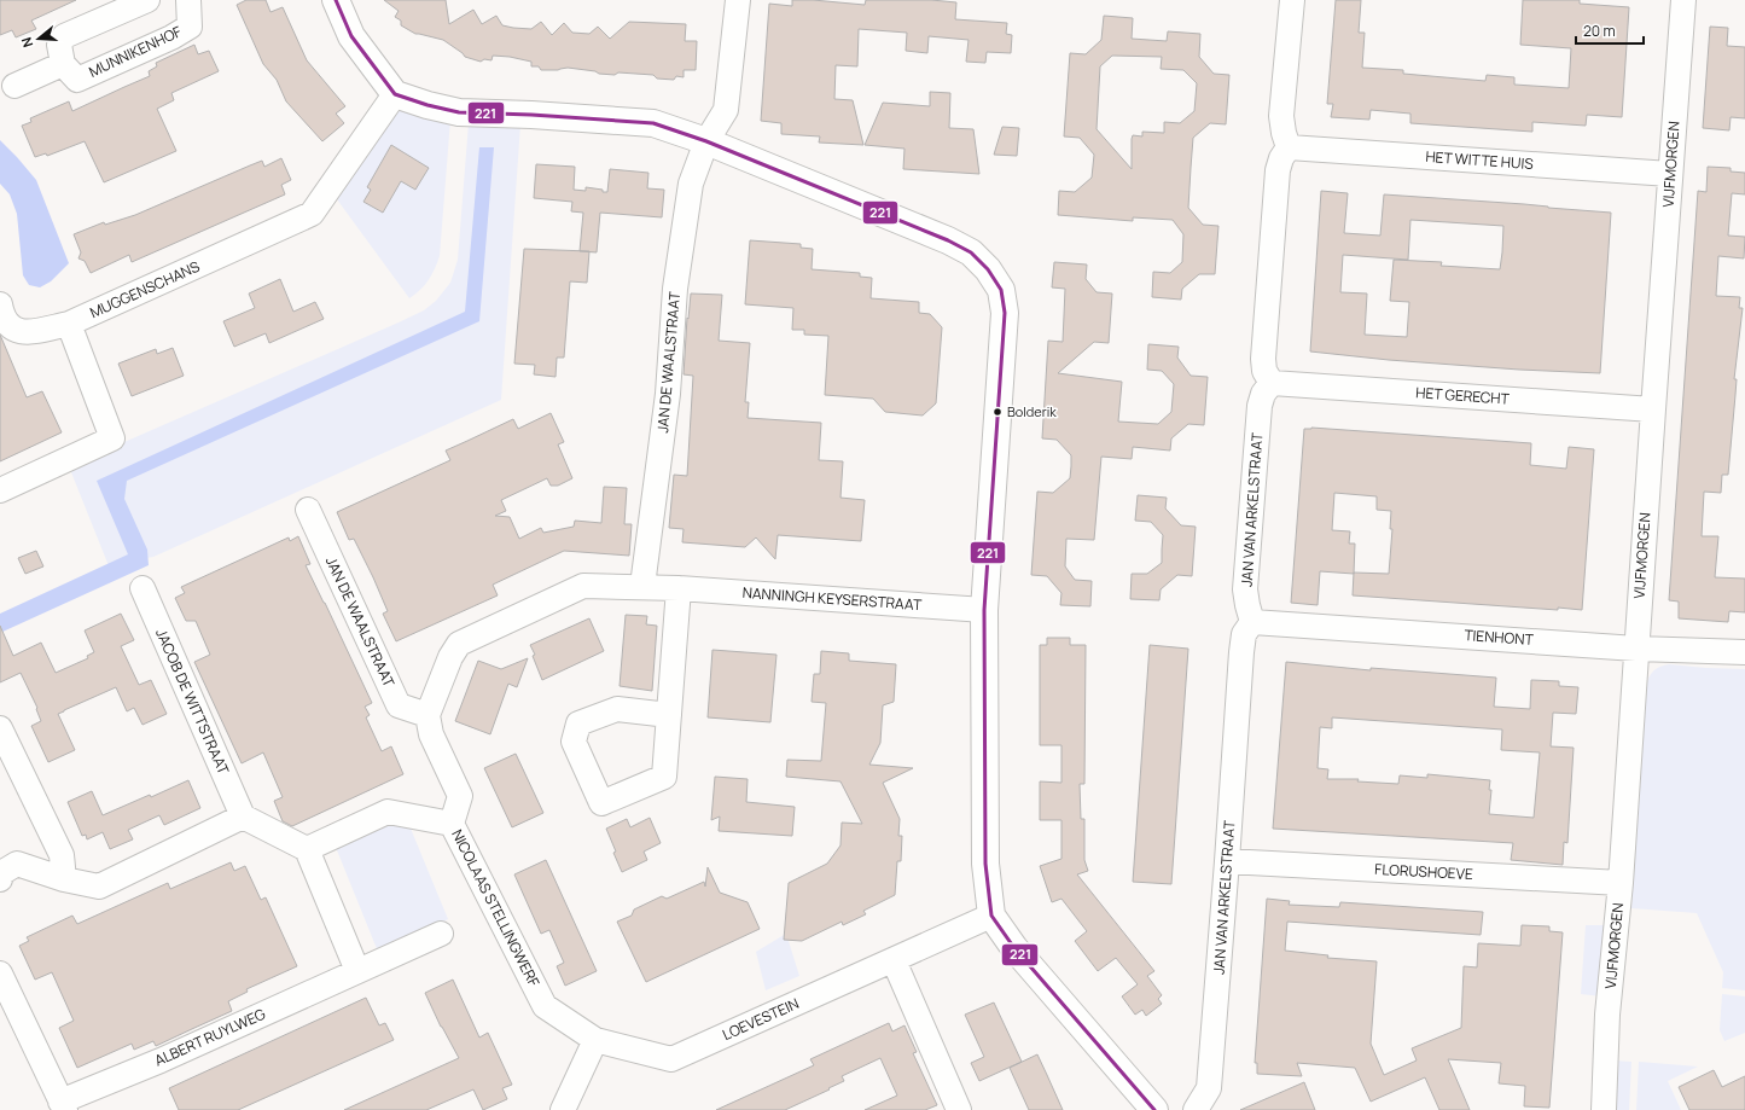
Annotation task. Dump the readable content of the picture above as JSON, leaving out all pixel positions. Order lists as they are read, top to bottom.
{
  "streets": {
    "street": [
      "MUNNIKENHOF",
      "HET WITTE HUIS",
      "VIJFMORGEN",
      "MUGGENSCHANS",
      "JAN DE WAALSTRAAT",
      "HET GERECHT",
      "JAN VAN ARKELSTRAAT",
      "NANNINGH KEYSERSTRAAT",
      "TIENHONT",
      "JACOB DE WITTSTRAAT",
      "FLORUSHOEVE",
      "NICOLAAS STELLINGWERF",
      "LOEVESTEIN",
      "ALBERT RUYLWEG"
    ]
  },
  "crossings": [
    ["HET WITTE HUIS", "VIJFMORGEN"],
    ["VIJFMORGEN", "HET GERECHT"],
    ["VIJFMORGEN", "TIENHONT"],
    ["VIJFMORGEN", "FLORUSHOEVE"],
    ["JAN DE WAALSTRAAT", "NANNINGH KEYSERSTRAAT"],
    ["HET GERECHT", "JAN VAN ARKELSTRAAT"],
    ["JAN VAN ARKELSTRAAT", "TIENHONT"],
    ["JAN VAN ARKELSTRAAT", "FLORUSHOEVE"],
    ["NICOLAAS STELLINGWERF", "LOEVESTEIN"]
  ],
  "places": ["Bolderik"],
  "lines": ["transit line 221"],
  "scale_bar": "20 m",
  "north": "left"
}
